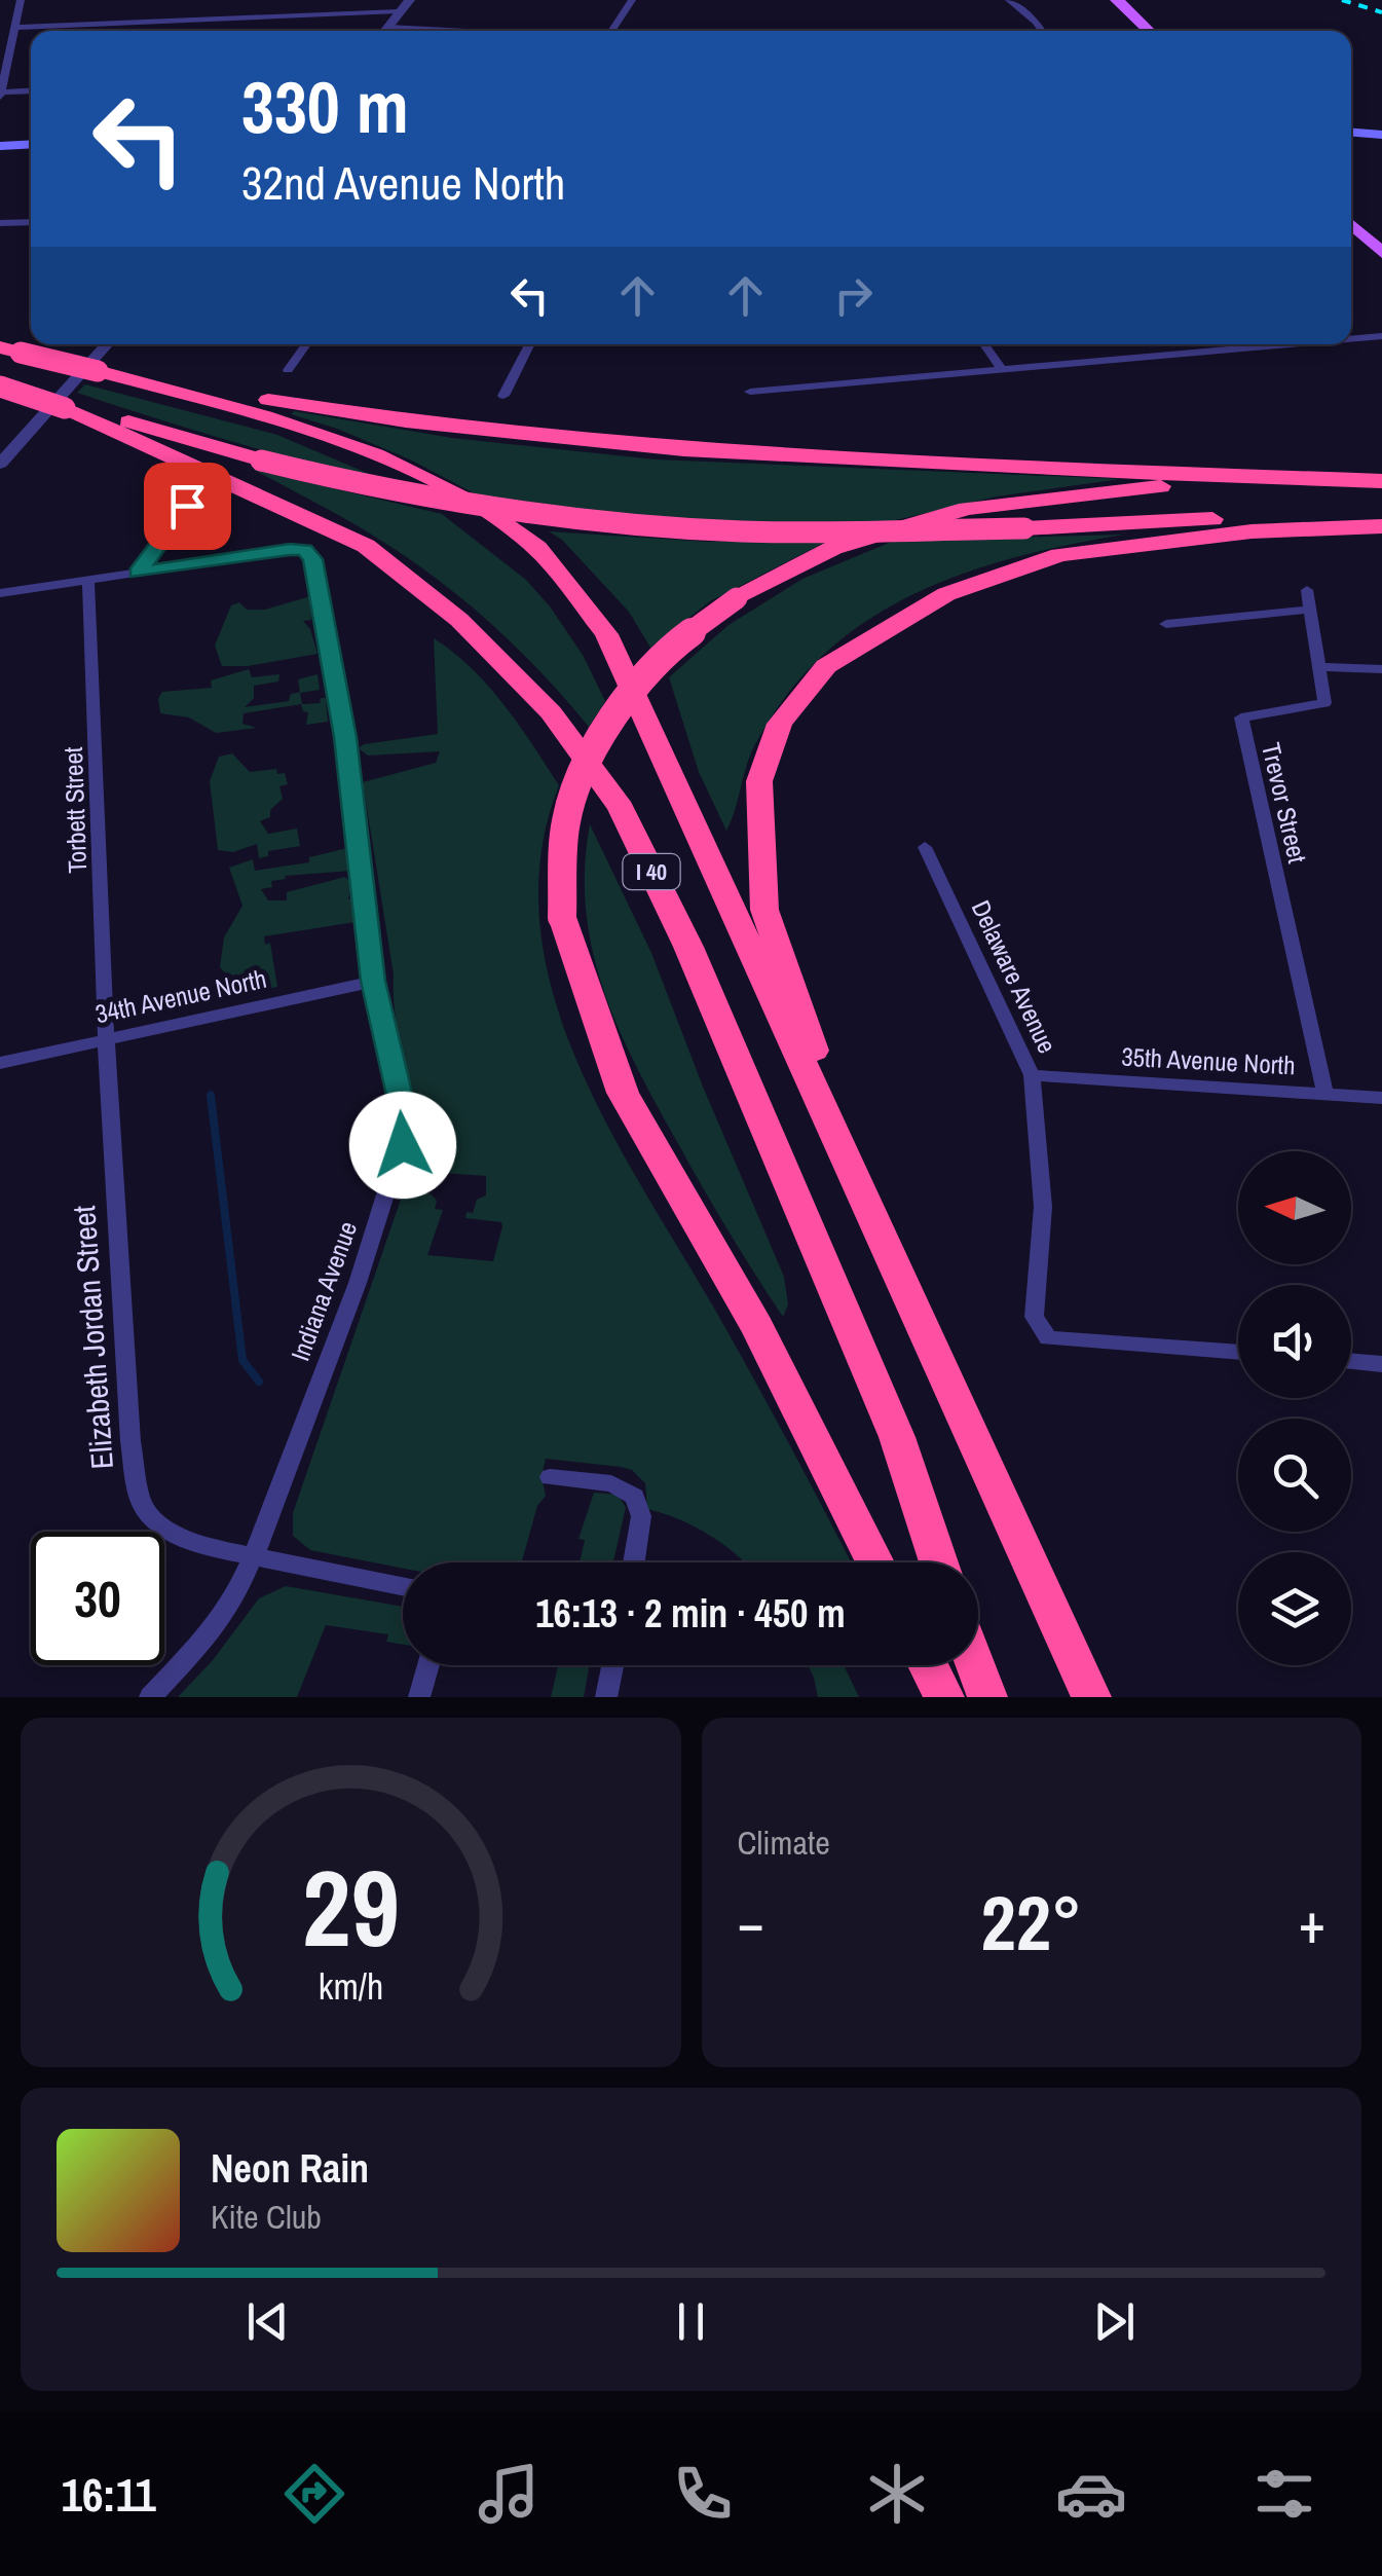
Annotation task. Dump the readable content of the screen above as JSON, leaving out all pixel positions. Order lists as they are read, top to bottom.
{
  "streets": {
    "highway": ["I 40"],
    "street": [
      "Trevor Street",
      "Torbett Street",
      "Delaware Avenue",
      "34th Avenue North",
      "35th Avenue North",
      "Indiana Avenue",
      "Elizabeth Jordan Street"
    ]
  },
  "crossings": [
    ["Trevor Street", "35th Avenue North"],
    ["Torbett Street", "34th Avenue North"],
    ["Torbett Street", "Elizabeth Jordan Street"],
    ["Delaware Avenue", "35th Avenue North"],
    ["34th Avenue North", "Indiana Avenue"],
    ["34th Avenue North", "Elizabeth Jordan Street"],
    ["Indiana Avenue", "Elizabeth Jordan Street"]
  ],
  "north": "left",
  "page": {
    "turn": ["330 m", "32nd Avenue North"],
    "limit": "30",
    "trip": "16:13 · 2 min · 450 m",
    "tile": "Climate",
    "heat": ["−", "22°", "+"],
    "song": ["Neon Rain", "Kite Club"],
    "tabs": "16:11",
    "gauge": ["29", "km/h"]
  }
}
